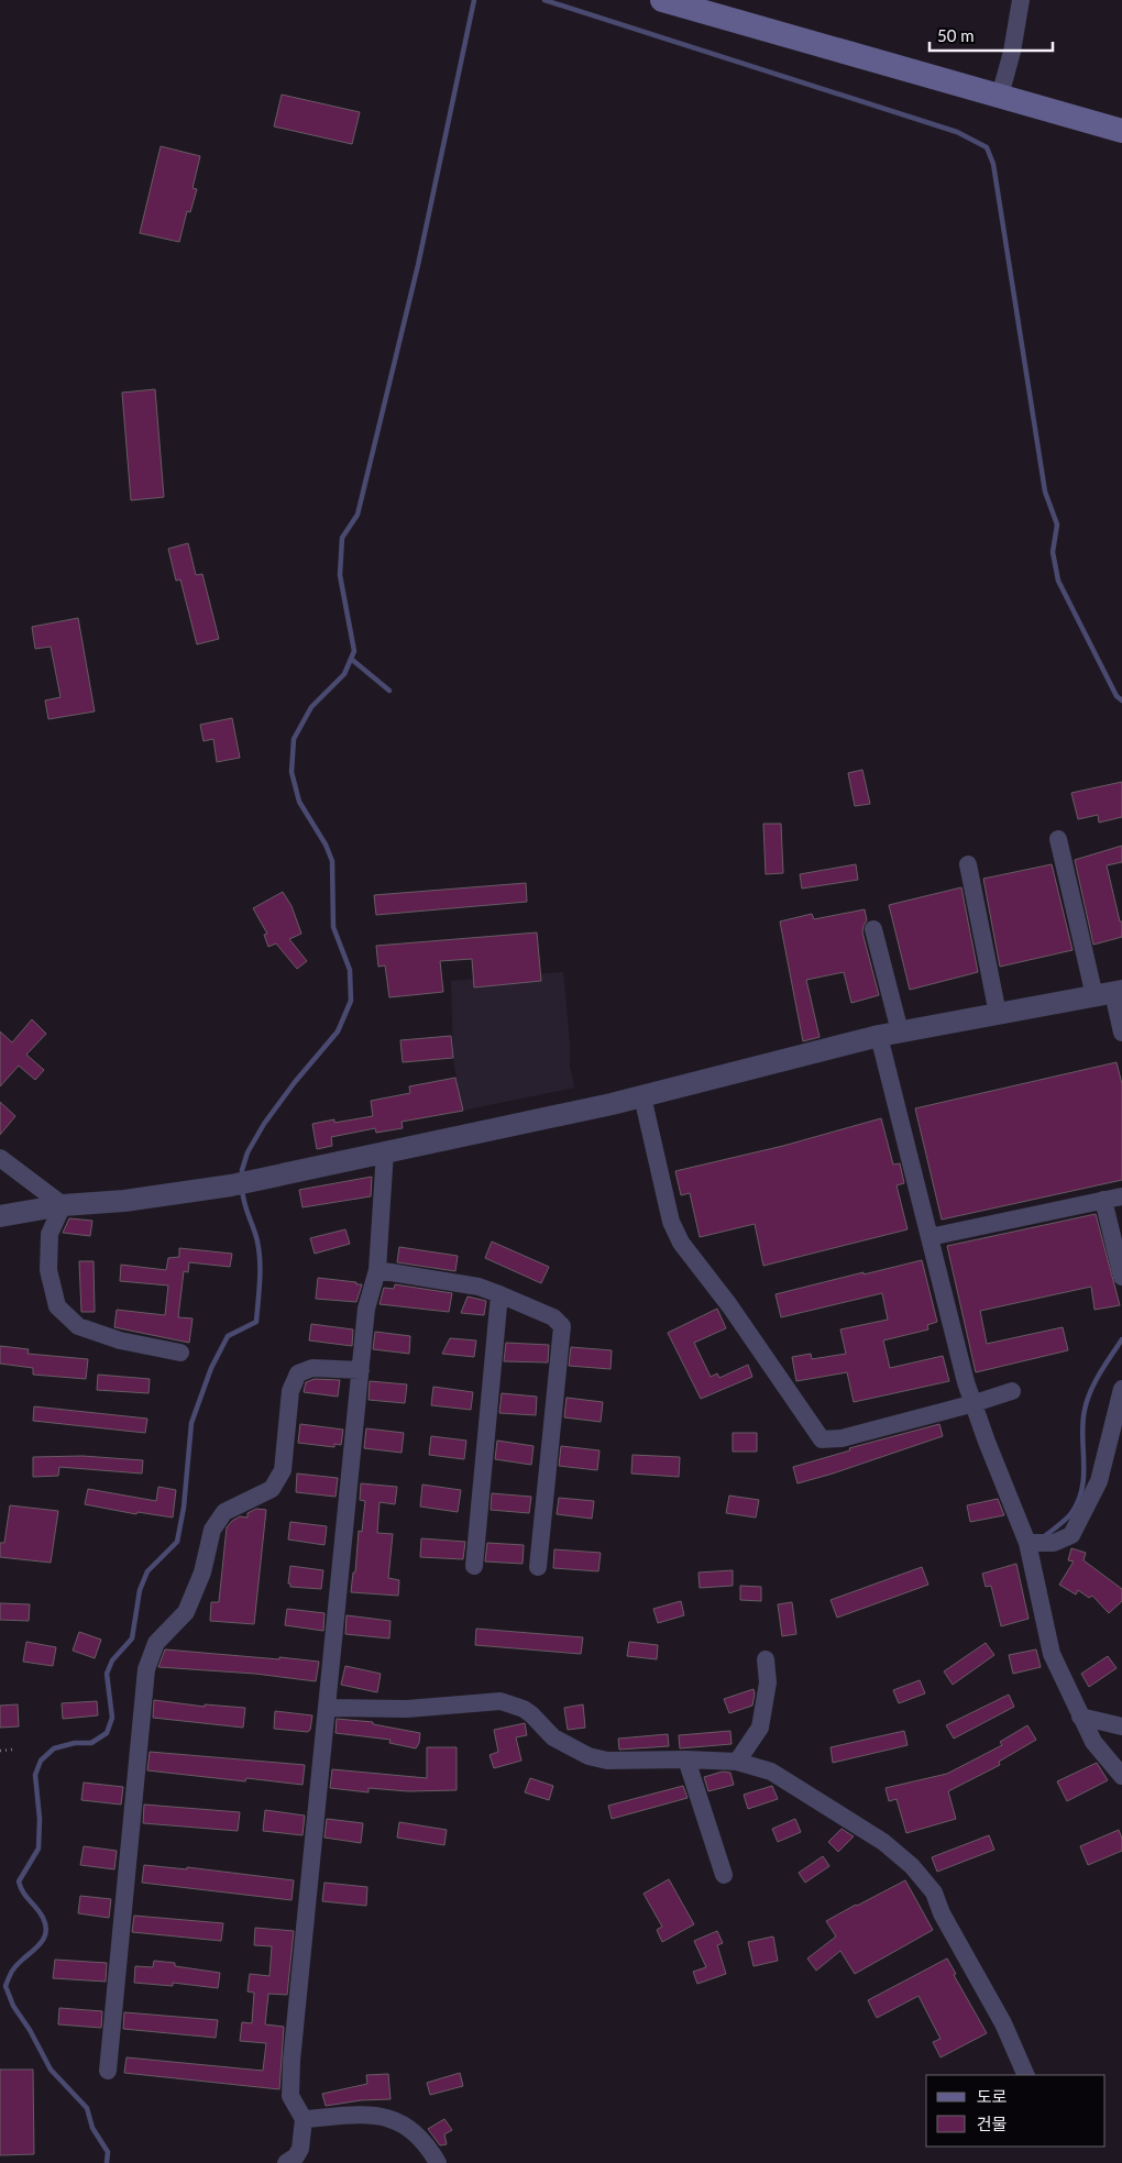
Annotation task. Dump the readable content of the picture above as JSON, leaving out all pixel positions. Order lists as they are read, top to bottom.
{
  "legend": ["도로", "건물"],
  "scale_bar": "50 m"
}
